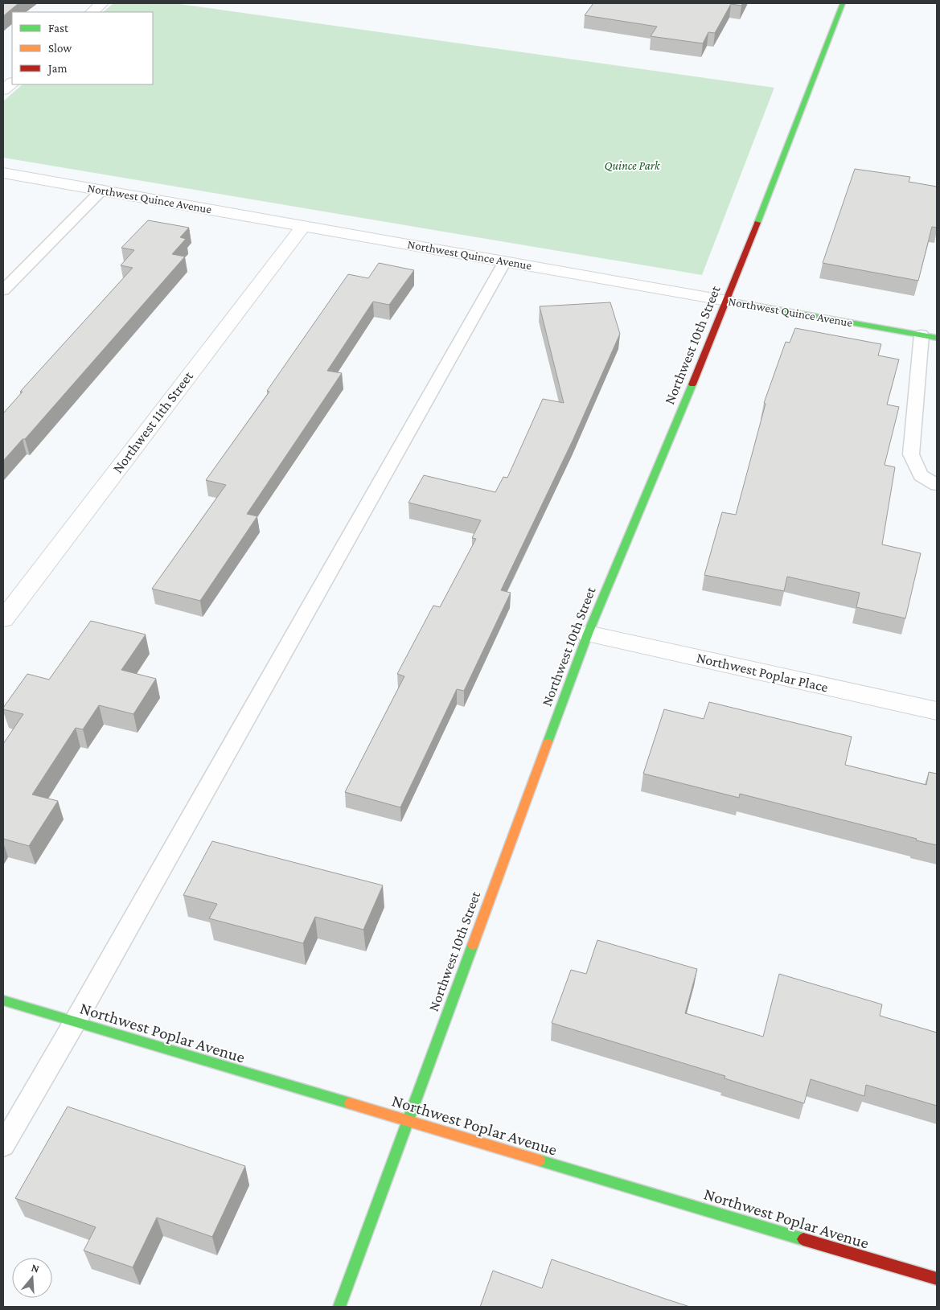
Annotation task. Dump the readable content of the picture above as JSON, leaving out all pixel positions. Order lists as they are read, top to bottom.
{
  "streets": {
    "street": [
      "Northwest Quince Avenue",
      "Northwest 10th Street",
      "Northwest 11th Street",
      "Northwest Poplar Place",
      "Northwest Poplar Avenue"
    ]
  },
  "crossings": [
    ["Northwest Quince Avenue", "Northwest 10th Street"],
    ["Northwest Quince Avenue", "Northwest 11th Street"],
    ["Northwest 10th Street", "Northwest Poplar Place"],
    ["Northwest 10th Street", "Northwest Poplar Avenue"]
  ],
  "parks": ["Quince Park"],
  "legend": ["Fast", "Slow", "Jam"],
  "north": "top"
}
